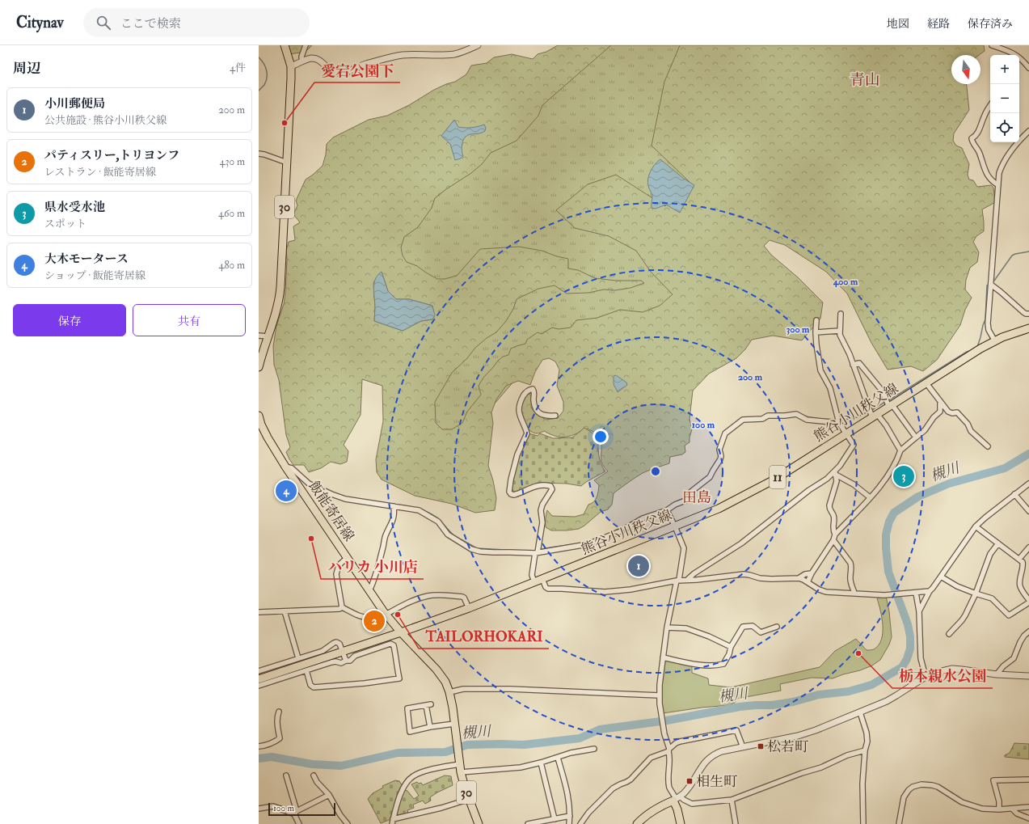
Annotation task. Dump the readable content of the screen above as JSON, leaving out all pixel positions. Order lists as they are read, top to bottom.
{
  "streets": {
    "main road": [
      "30",
      "熊谷小川秩父線",
      "11",
      "飯能寄居線"
    ]
  },
  "crossings": [
    ["熊谷小川秩父線", "飯能寄居線"]
  ],
  "districts": ["青山", "田島"],
  "water": ["槻川"],
  "places": {
    "other": [
      "愛宕公園下",
      "ハリカ 小川店",
      "TAILORHOKARI",
      "栃本親水公園"
    ],
    "transit": ["松若町", "相生町"]
  },
  "scale_bar": "100 m",
  "north": "bottom",
  "page": {
    "header": "Citynav",
    "search": "ここで検索",
    "nav": ["地図", "経路", "保存済み"],
    "heading": ["周辺", "4件"],
    "map_buttons": ["+", "−"],
    "list": [
      {
        "mark": "1",
        "name": "小川郵便局",
        "note": "公共施設 · 熊谷小川秩父線",
        "value": "200 m"
      },
      {
        "mark": "2",
        "name": "パティスリー,トリヨンフ",
        "note": "レストラン · 飯能寄居線",
        "value": "430 m"
      },
      {
        "mark": "3",
        "name": "県水受水池",
        "note": "スポット",
        "value": "460 m"
      },
      {
        "mark": "4",
        "name": "大木モータース",
        "note": "ショップ · 飯能寄居線",
        "value": "480 m"
      }
    ],
    "buttons": ["保存", "共有"],
    "pins": [
      "3",
      "4",
      "1",
      "2"
    ],
    "scale": "100 m"
  },
  "rings": [
    "400 m",
    "300 m",
    "200 m",
    "100 m"
  ]
}
